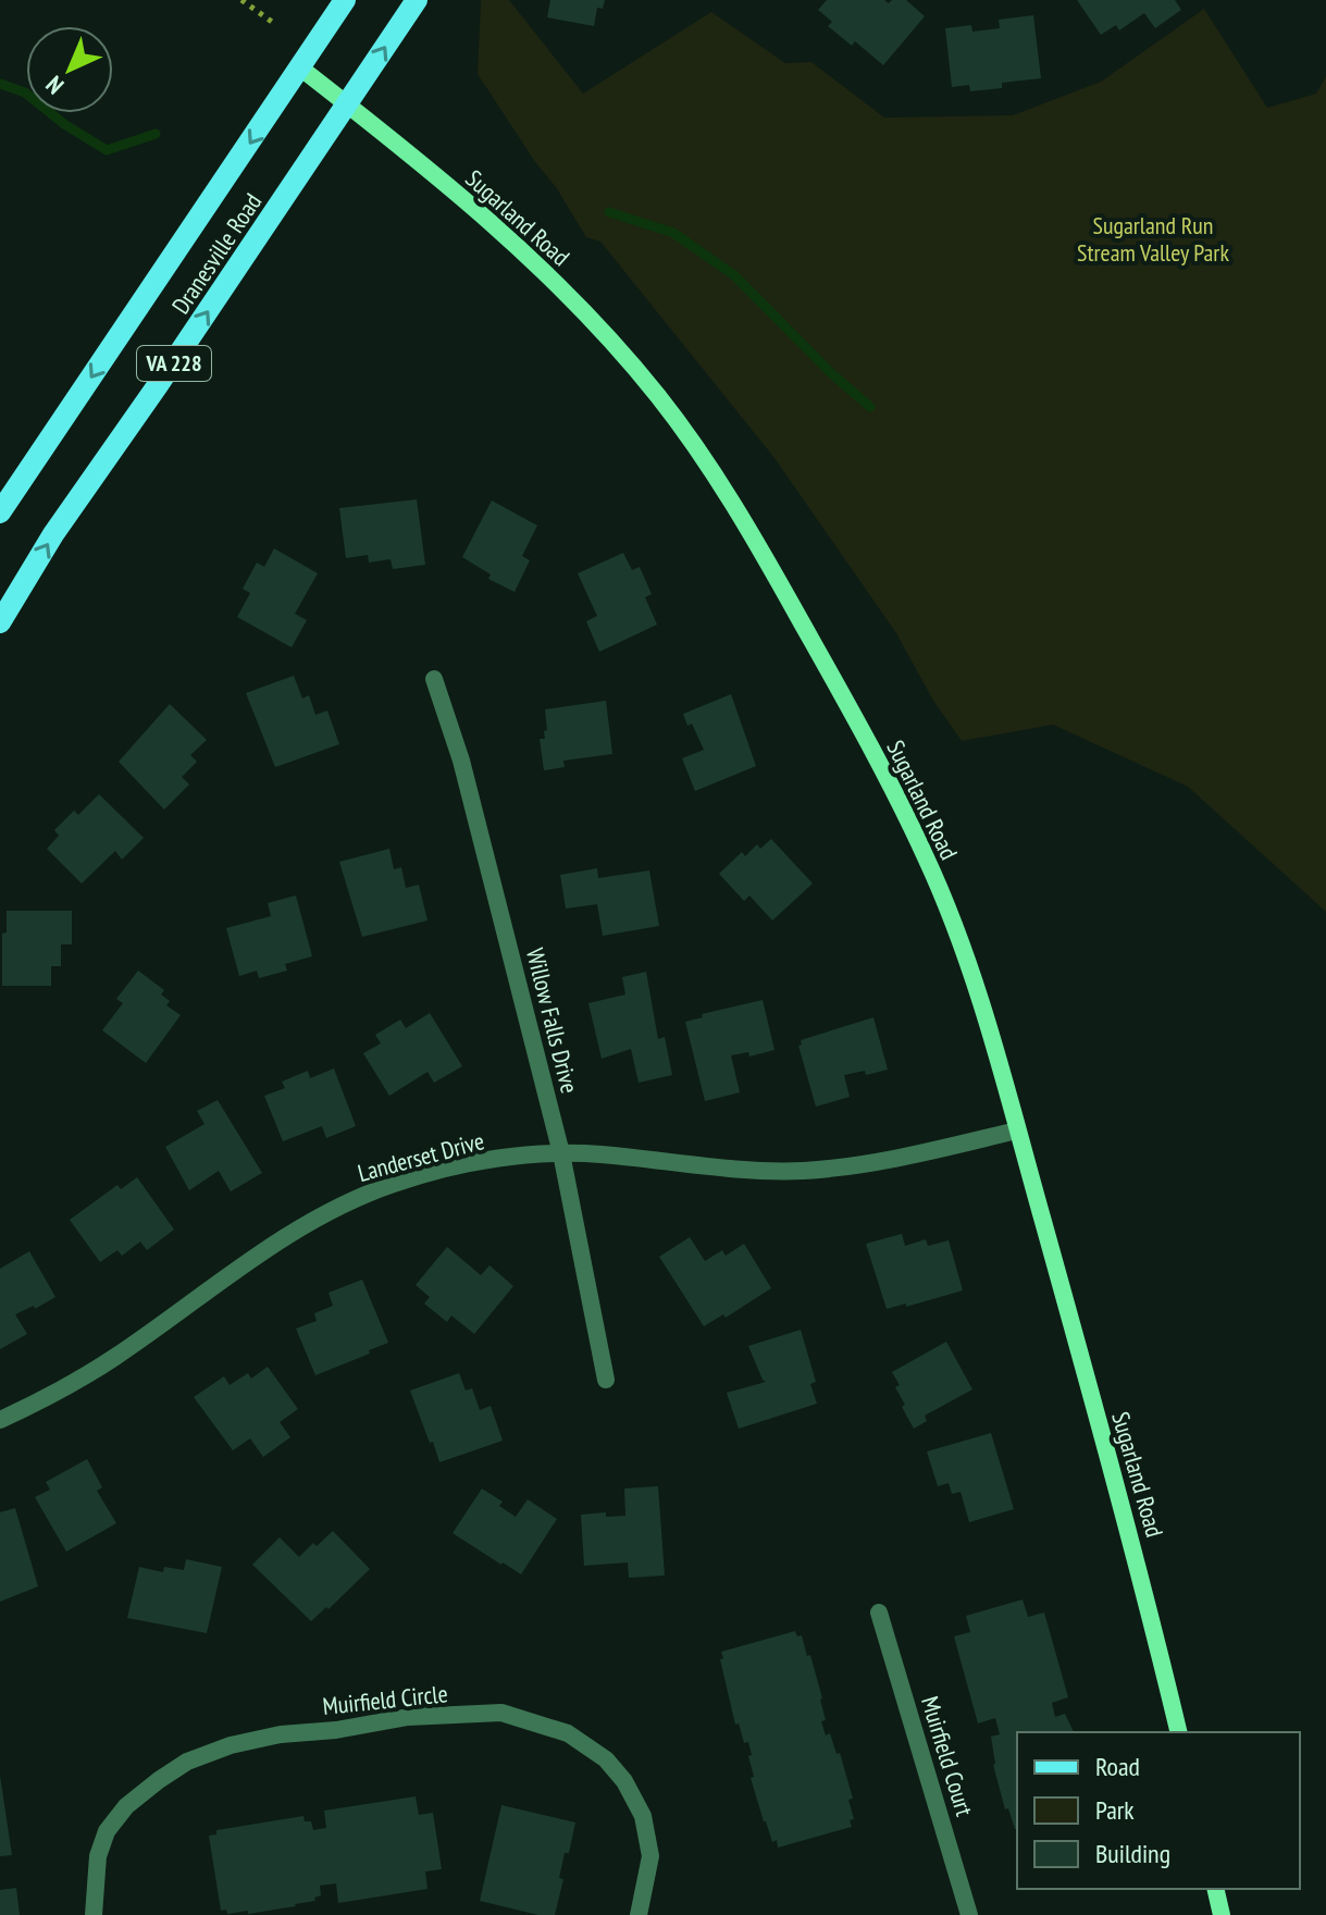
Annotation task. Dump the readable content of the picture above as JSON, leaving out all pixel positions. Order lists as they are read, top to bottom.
{
  "streets": {
    "main road": ["Dranesville Road", "VA 228"],
    "street": [
      "Sugarland Road",
      "Willow Falls Drive",
      "Landerset Drive",
      "Muirfield Circle",
      "Muirfield Court"
    ]
  },
  "crossings": [
    ["Sugarland Road", "Dranesville Road"],
    ["Sugarland Road", "Landerset Drive"],
    ["Willow Falls Drive", "Landerset Drive"]
  ],
  "parks": ["Sugarland Run Stream Valley Park"],
  "legend": ["Road", "Park", "Building"],
  "north": "bottom left"
}
